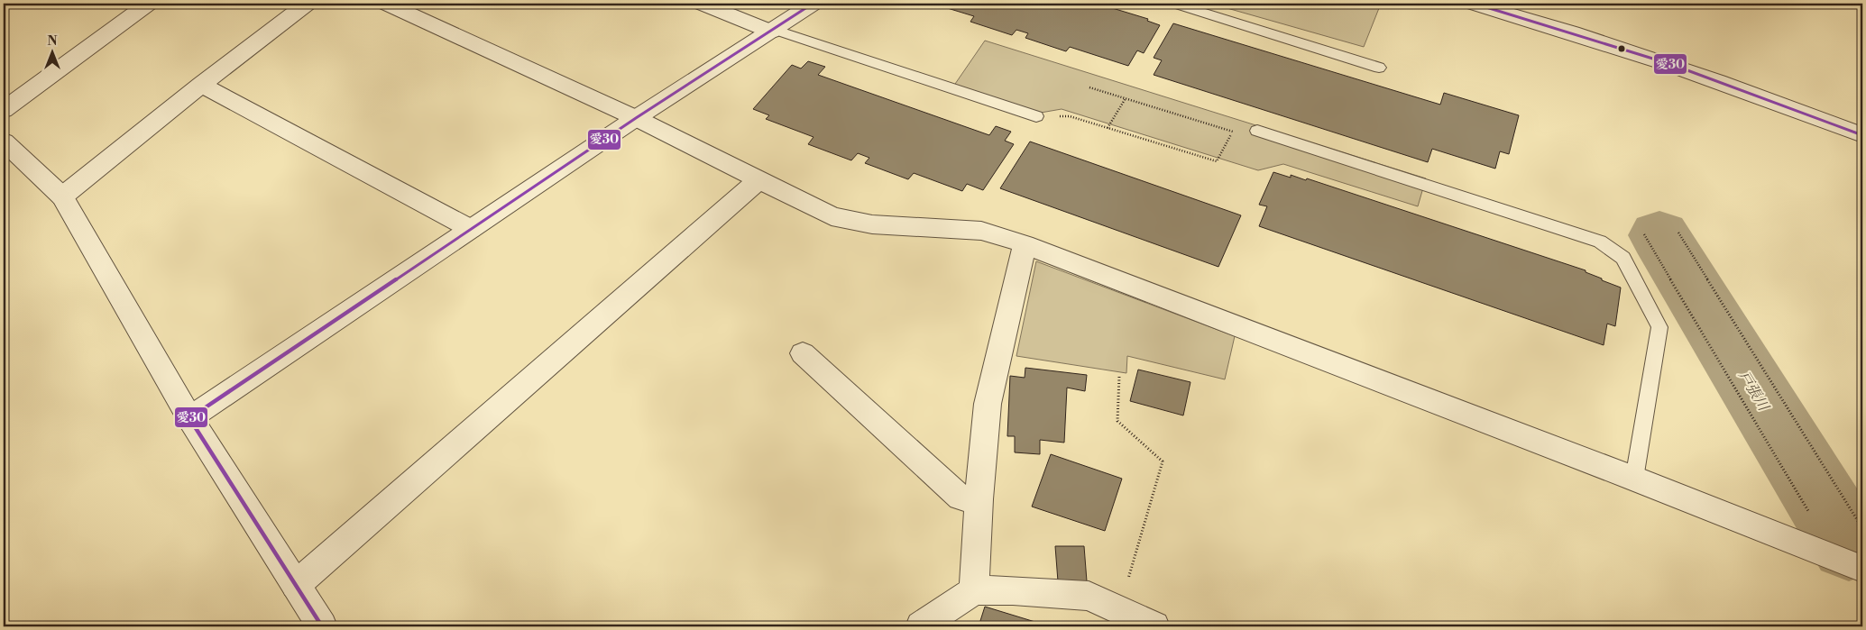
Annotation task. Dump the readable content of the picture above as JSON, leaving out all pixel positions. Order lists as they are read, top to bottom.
{
  "water": ["戸張川"],
  "lines": ["transit line 愛30"],
  "north": "top"
}
